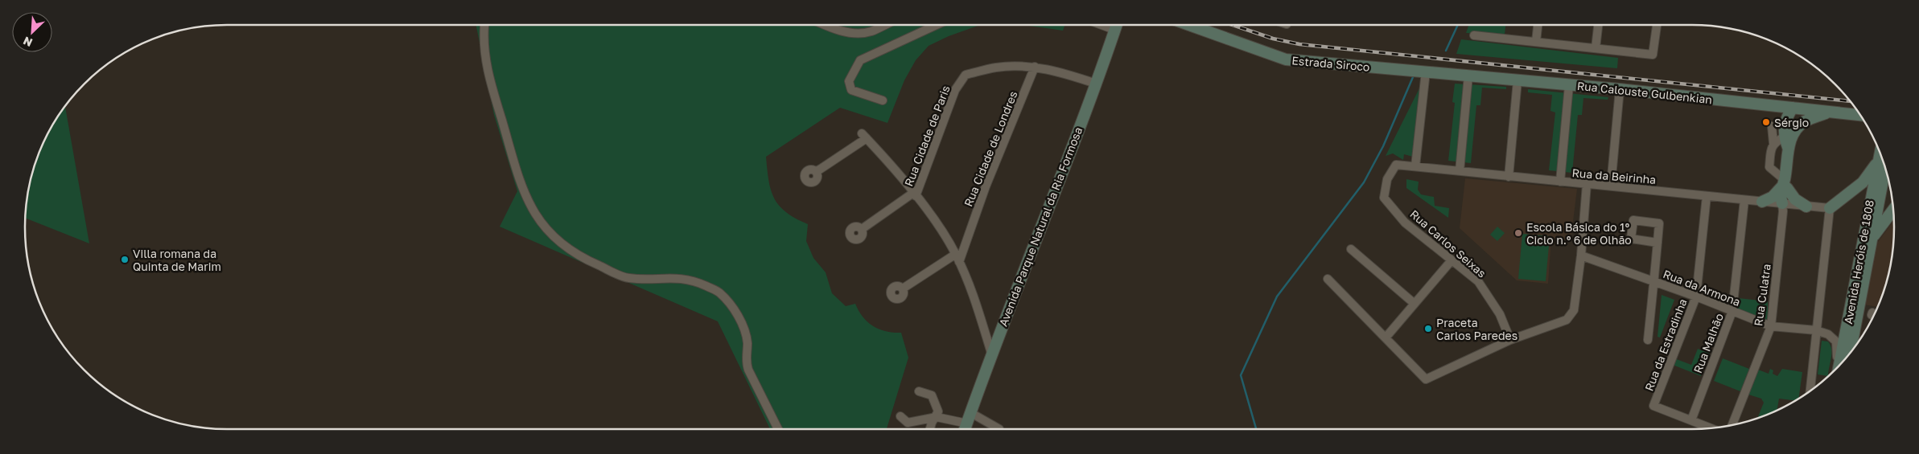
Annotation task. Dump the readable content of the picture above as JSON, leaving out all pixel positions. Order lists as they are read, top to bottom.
{
  "streets": {
    "street": [
      "Estrada Siroco",
      "Rua Calouste Gulbenkian",
      "Rua Cidade de Paris",
      "Rua Cidade de Londres",
      "Rua da Beirinha",
      "Avenida Parque Natural da Ria Formosa",
      "Rua Carlos Seixas",
      "Avenida Heróis de 1808",
      "Rua da Armona",
      "Rua Culatra",
      "Rua Malhão",
      "Rua da Estradinha"
    ]
  },
  "crossings": [
    ["Estrada Siroco", "Rua Calouste Gulbenkian"],
    ["Rua Cidade de Paris", "Rua Cidade de Londres"],
    ["Rua Cidade de Paris", "Avenida Parque Natural da Ria Formosa"],
    ["Rua da Beirinha", "Rua Carlos Seixas"],
    ["Rua da Beirinha", "Rua Culatra"],
    ["Rua da Beirinha", "Rua Malhão"],
    ["Rua da Beirinha", "Rua da Estradinha"],
    ["Rua da Armona", "Rua Culatra"],
    ["Rua da Armona", "Rua Malhão"],
    ["Rua da Armona", "Rua da Estradinha"],
    ["Rua Malhão", "Rua da Estradinha"]
  ],
  "places": [
    "Sérgio",
    "Escola Básica do 1º Ciclo n.º 6 de Olhão",
    "Villa romana da Quinta de Marim",
    "Praceta Carlos Paredes"
  ],
  "north": "bottom left"
}
